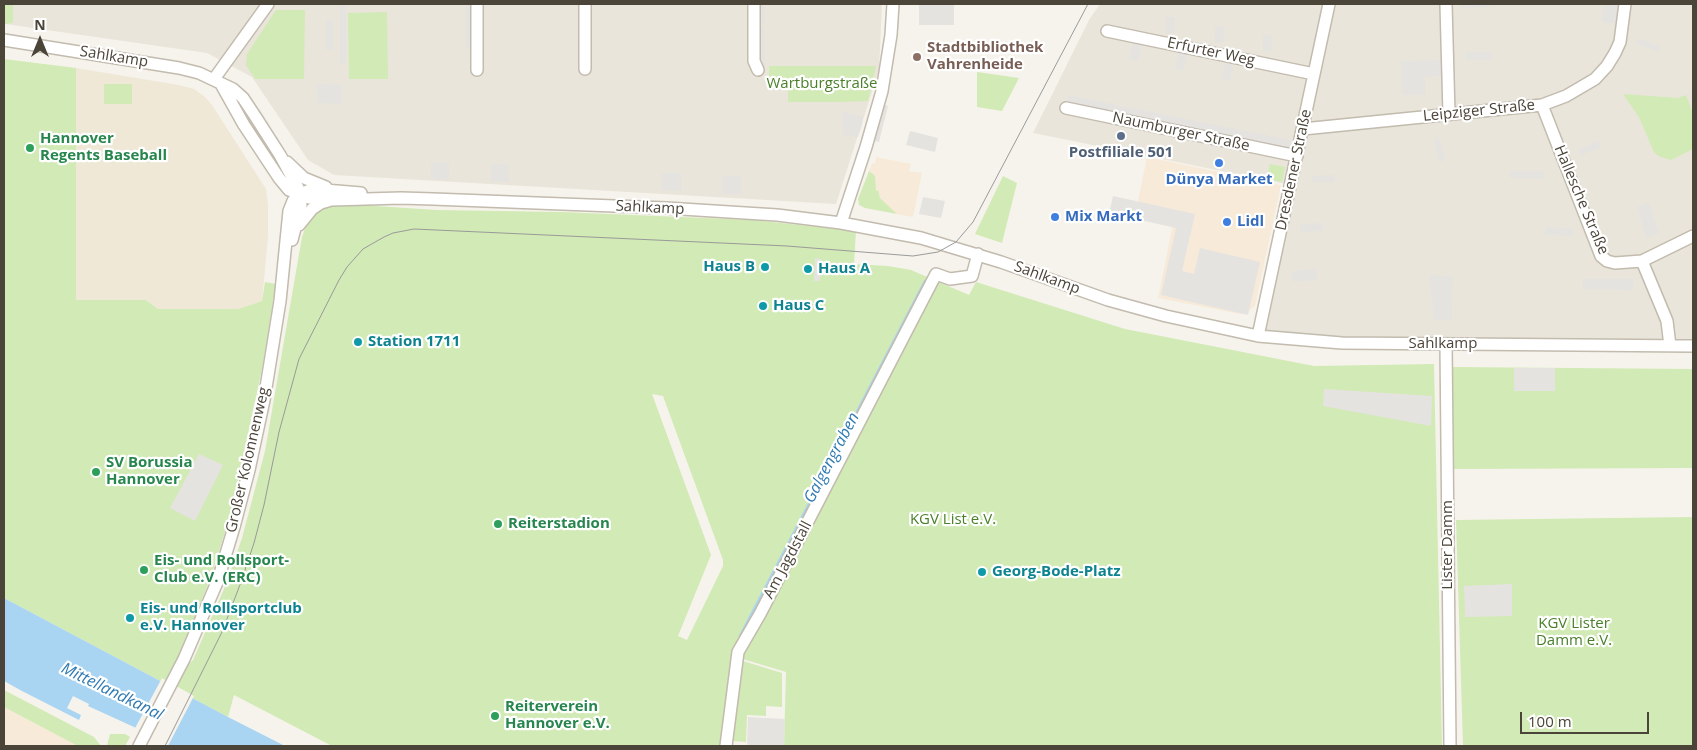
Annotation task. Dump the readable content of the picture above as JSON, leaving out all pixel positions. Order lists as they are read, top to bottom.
{
  "streets": {
    "street": [
      "Erfurter Weg",
      "Sahlkamp",
      "Leipziger Straße",
      "Naumburger Straße",
      "Dresdener Straße",
      "Hallesche Straße",
      "Großer Kolonnenweg",
      "Lister Damm",
      "Am Jagdstall"
    ]
  },
  "crossings": [
    ["Erfurter Weg", "Dresdener Straße"],
    ["Sahlkamp", "Dresdener Straße"],
    ["Sahlkamp", "Großer Kolonnenweg"],
    ["Sahlkamp", "Lister Damm"],
    ["Sahlkamp", "Am Jagdstall"],
    ["Leipziger Straße", "Dresdener Straße"],
    ["Leipziger Straße", "Hallesche Straße"],
    ["Naumburger Straße", "Dresdener Straße"]
  ],
  "water": ["Galgengraben", "Mittellandkanal"],
  "parks": ["Wartburgstraße", "KGV List e.V.", "KGV Lister Damm e.V."],
  "places": [
    "Stadtbibliothek Vahrenheide",
    "Postfiliale 501",
    "Hannover Regents Baseball",
    "Dünya Market",
    "Mix Markt",
    "Lidl",
    "Haus B",
    "Haus A",
    "Haus C",
    "Station 1711",
    "SV Borussia Hannover",
    "Reiterstadion",
    "Eis- und Rollsport- Club e.V. (ERC)",
    "Georg-Bode-Platz",
    "Eis- und Rollsportclub e.V. Hannover",
    "Reiterverein Hannover e.V."
  ],
  "scale_bar": "100 m",
  "north": "top"
}
